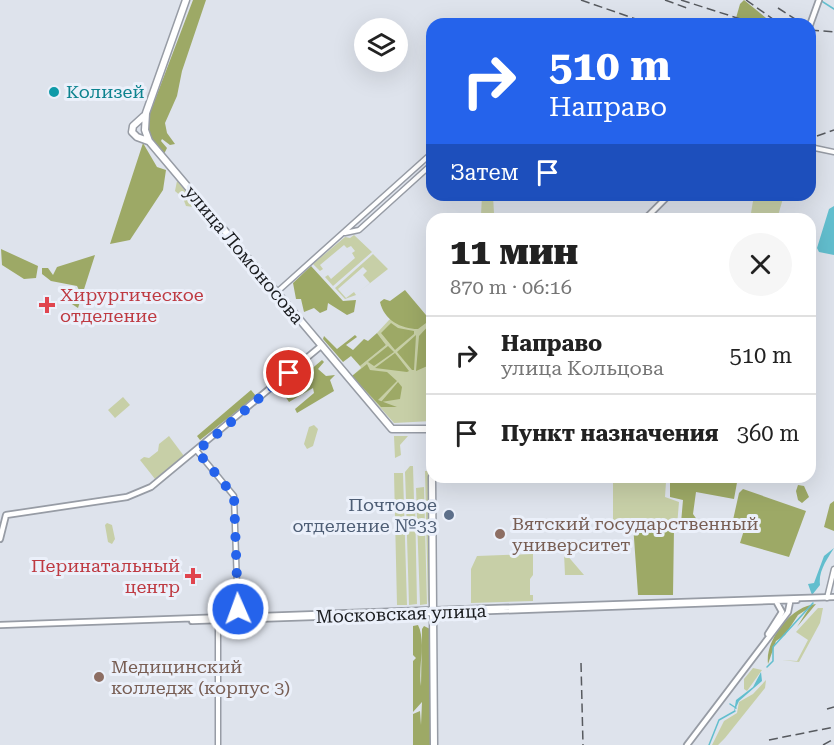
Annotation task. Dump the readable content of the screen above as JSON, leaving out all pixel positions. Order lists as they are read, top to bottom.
{
  "streets": {
    "highway": ["улица Ломоносова"],
    "main road": ["Московская улица"]
  },
  "places": {
    "other": [
      "Колизей",
      "Почтовое отделение №33",
      "Вятский государственный университет",
      "Медицинский колледж (корпус 3)"
    ],
    "health": ["Хирургическое отделение", "Перинатальный центр"]
  },
  "page": {
    "turn": ["510 m", "Направо"],
    "then": "Затем",
    "heading": ["11 мин", "870 m · 06:16"],
    "list": [
      {
        "name": "Направо",
        "note": "улица Кольцова",
        "value": "510 m"
      },
      {
        "name": "Пункт назначения",
        "value": "360 m"
      }
    ]
  }
}
